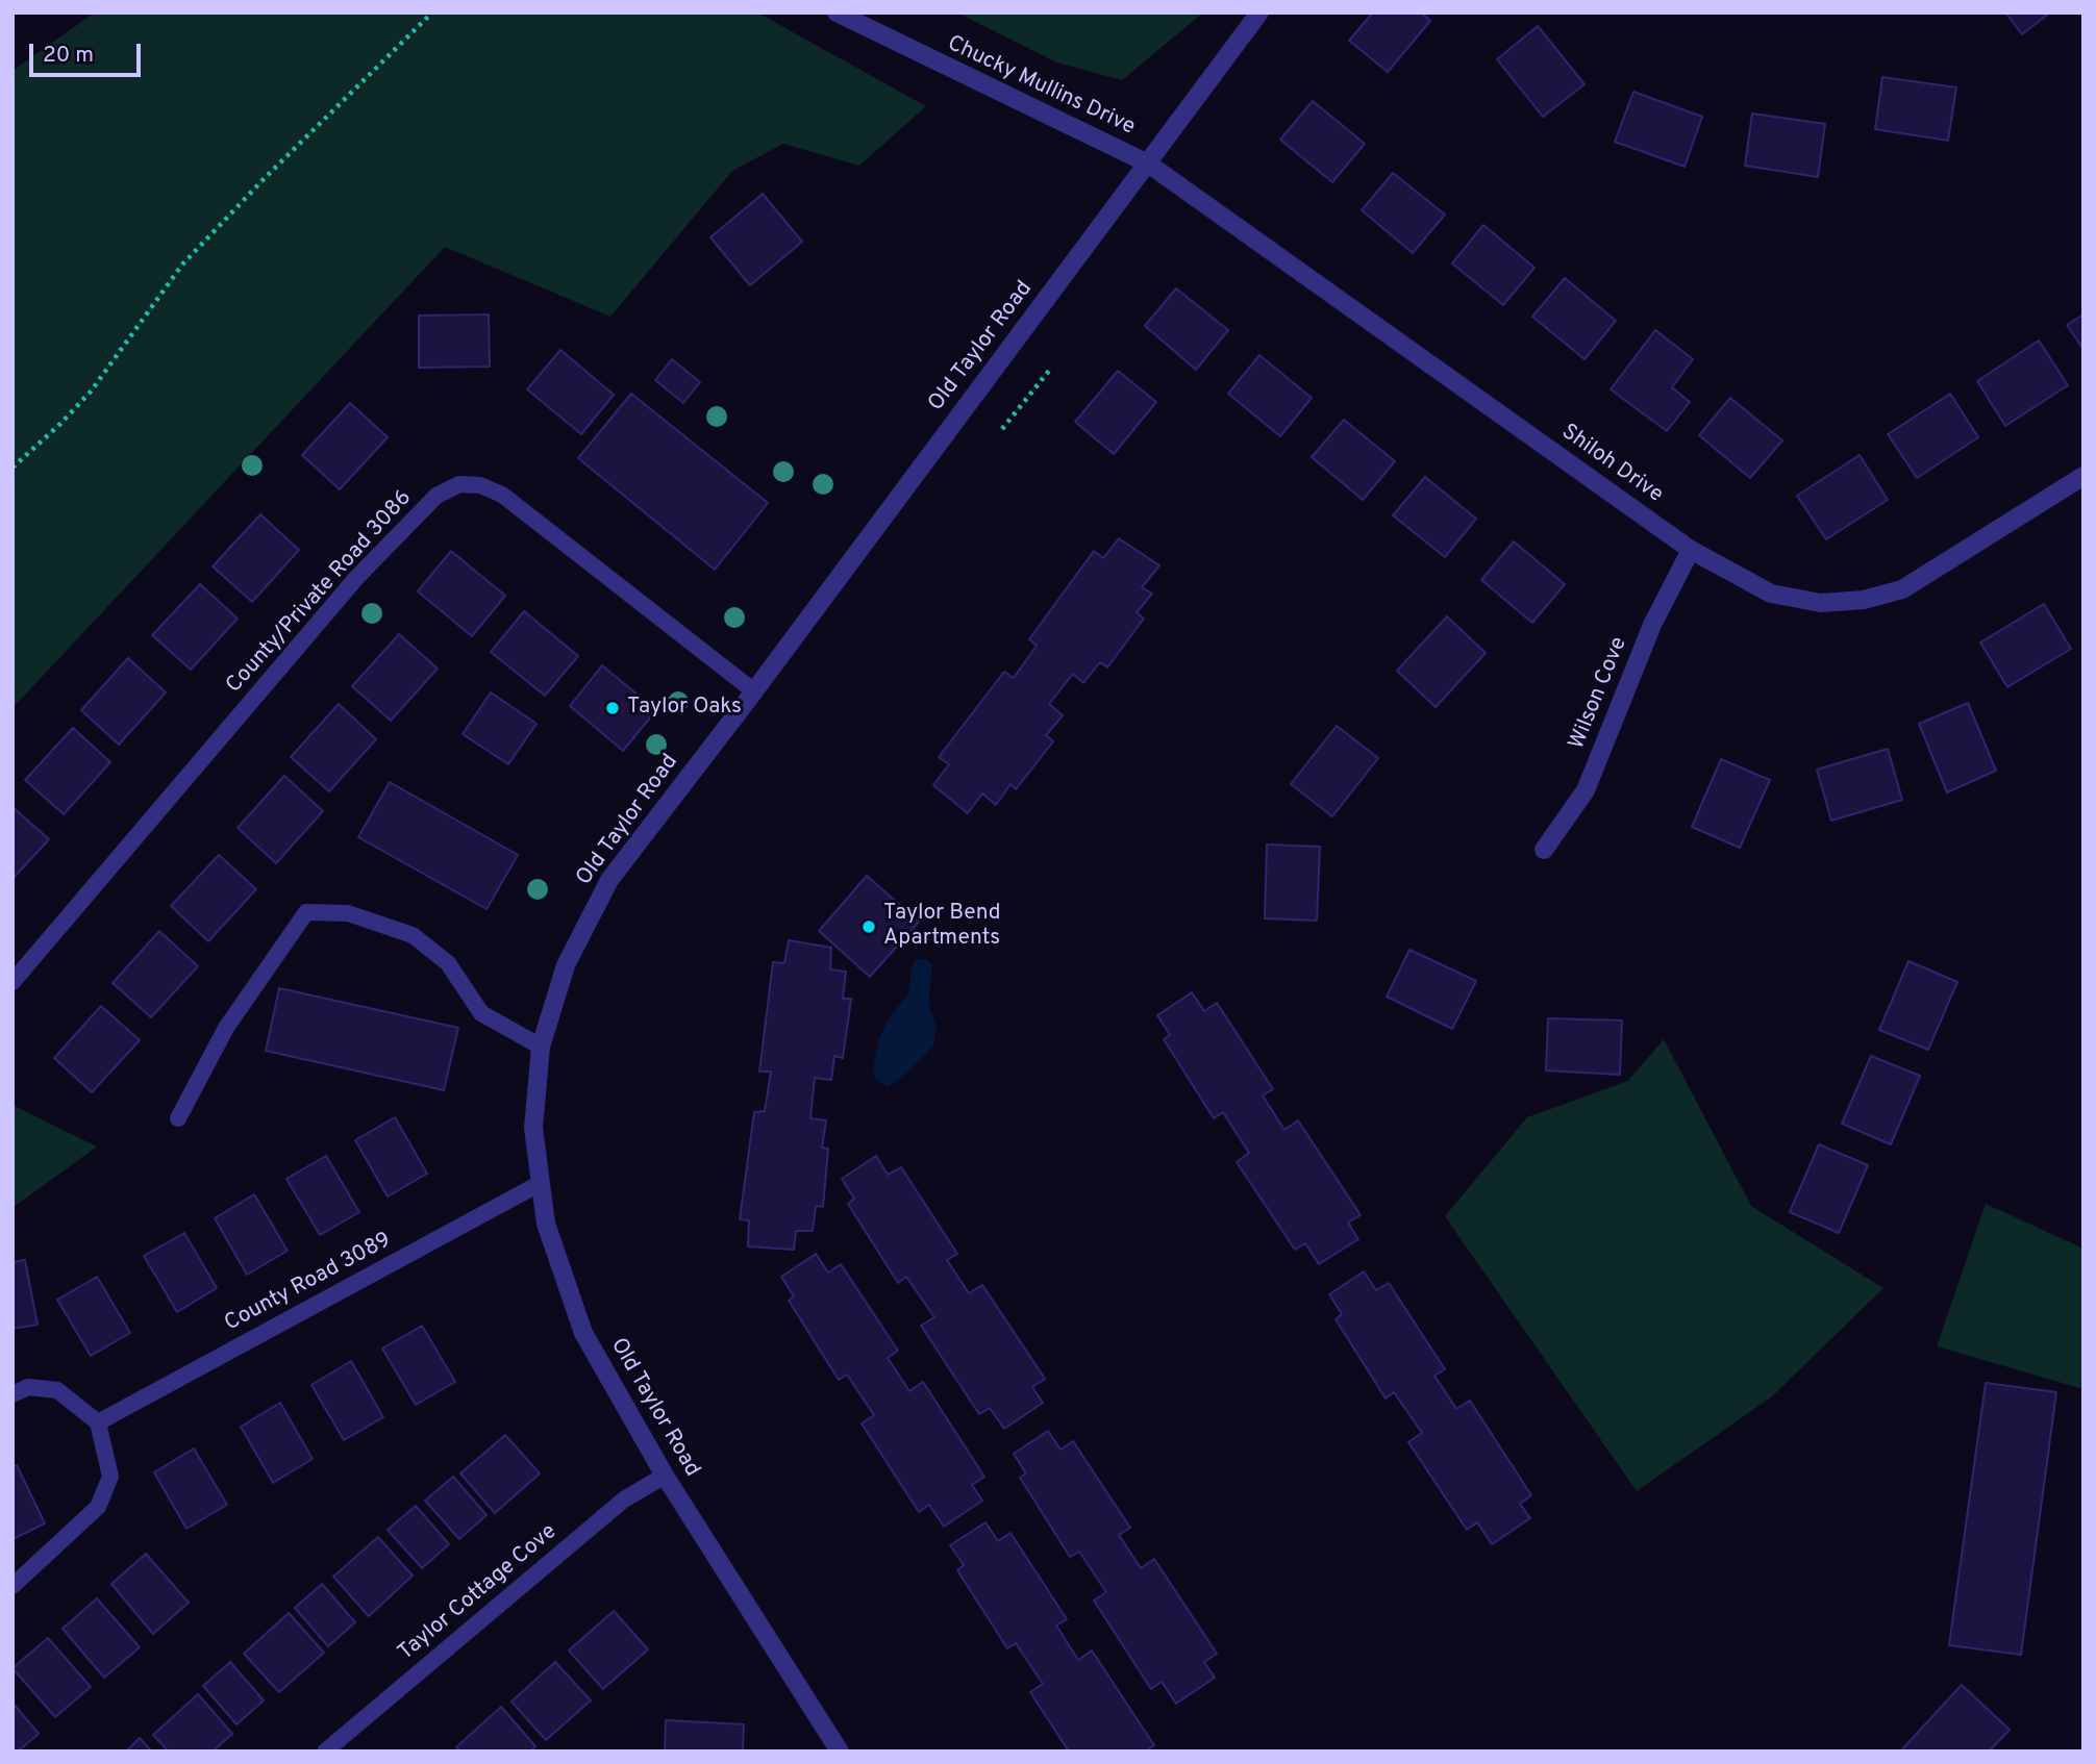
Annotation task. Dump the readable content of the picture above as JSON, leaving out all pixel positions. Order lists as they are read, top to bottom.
{
  "streets": {
    "street": [
      "Chucky Mullins Drive",
      "Old Taylor Road",
      "Shiloh Drive",
      "Wilson Cove"
    ],
    "lane": ["County/Private Road 3086", "County Road 3089", "Taylor Cottage Cove"]
  },
  "crossings": [
    ["Chucky Mullins Drive", "Old Taylor Road"],
    ["Chucky Mullins Drive", "Shiloh Drive"],
    ["Old Taylor Road", "Shiloh Drive"],
    ["Old Taylor Road", "County/Private Road 3086"],
    ["Old Taylor Road", "County Road 3089"],
    ["Old Taylor Road", "Taylor Cottage Cove"],
    ["Shiloh Drive", "Wilson Cove"]
  ],
  "places": ["Taylor Oaks", "Taylor Bend Apartments"],
  "scale_bar": "20 m"
}
